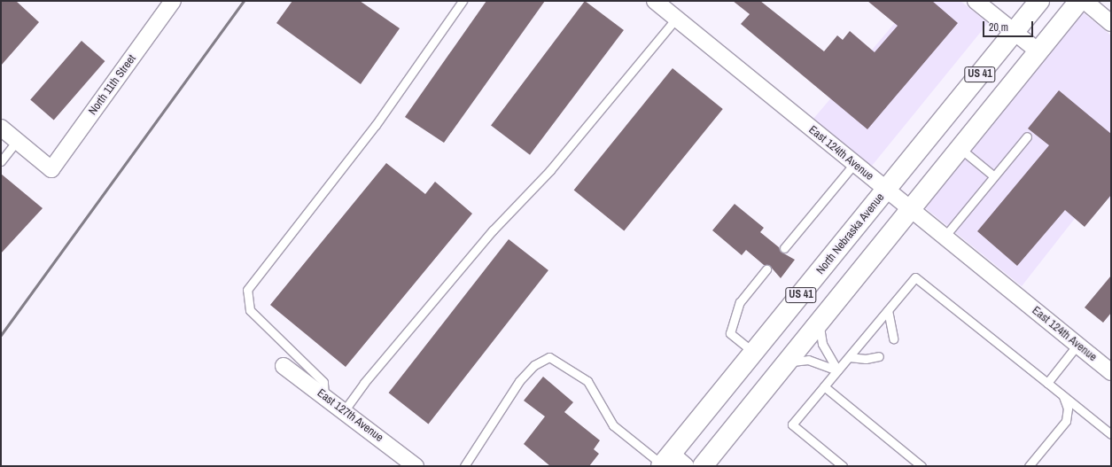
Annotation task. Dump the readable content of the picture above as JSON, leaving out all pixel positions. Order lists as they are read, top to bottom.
{
  "streets": {
    "main road": ["US 41", "North Nebraska Avenue"],
    "street": ["North 11th Street", "East 124th Avenue", "East 127th Avenue"]
  },
  "crossings": [
    ["US 41", "East 124th Avenue"],
    ["East 124th Avenue", "North Nebraska Avenue"]
  ],
  "scale_bar": "20 m"
}
